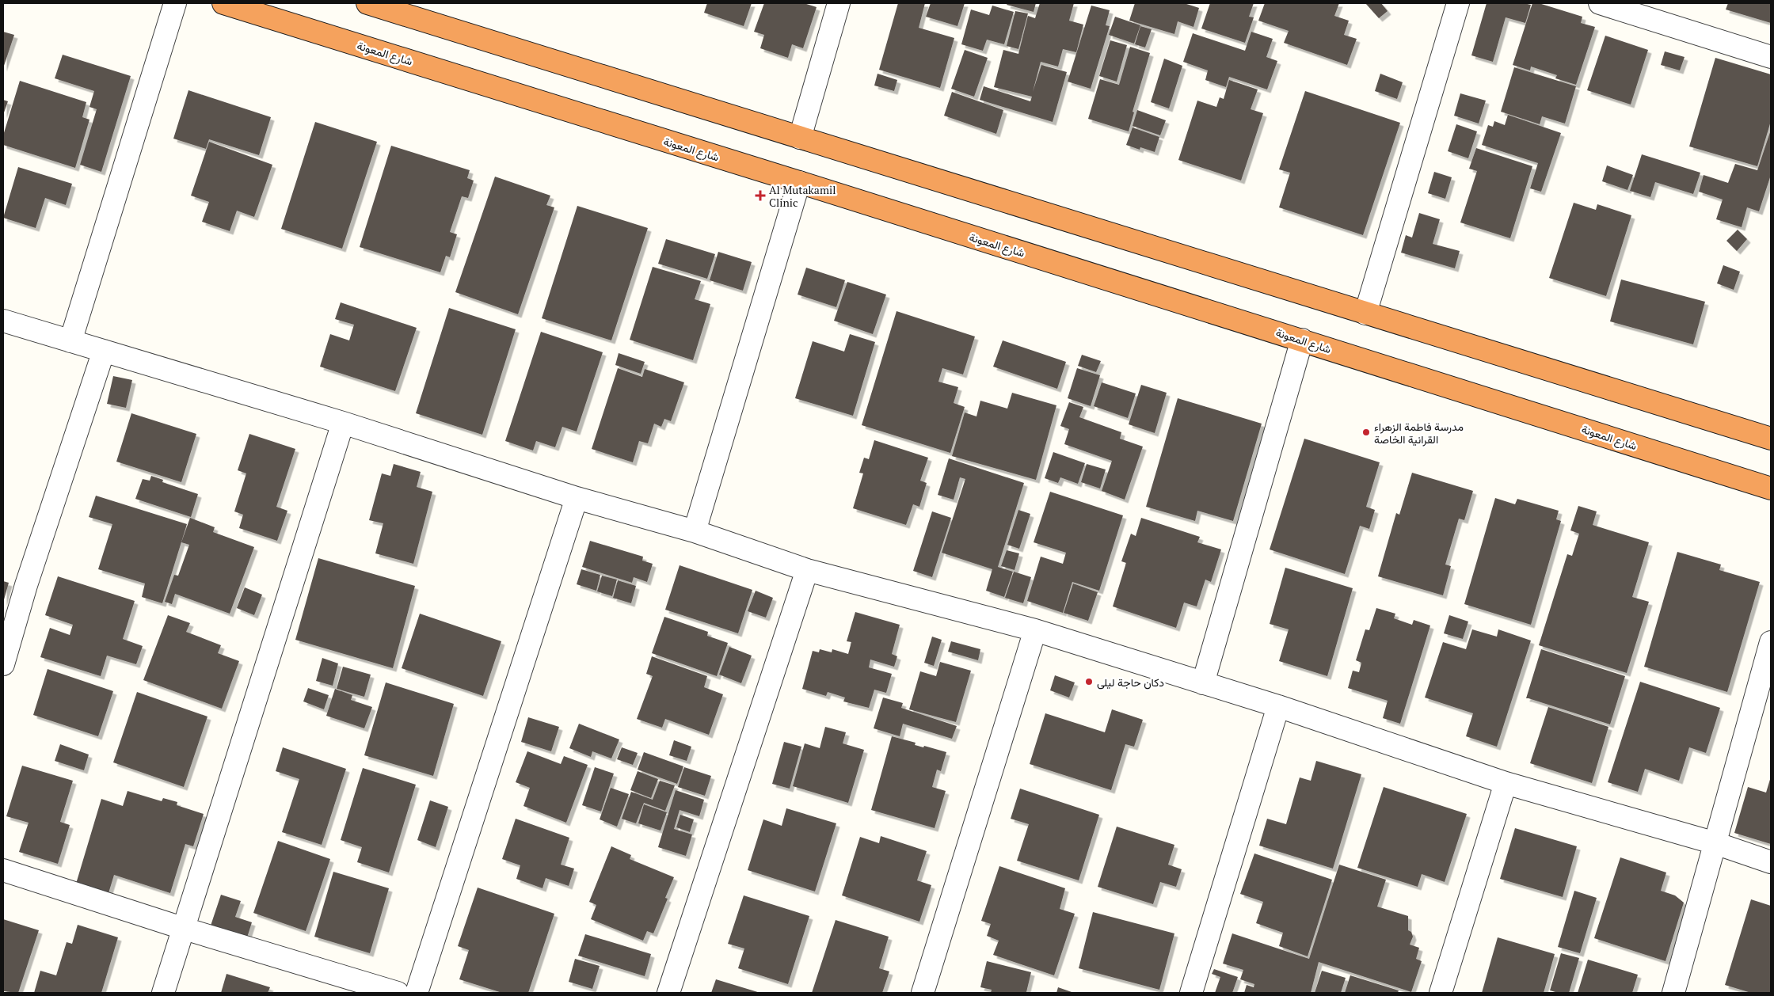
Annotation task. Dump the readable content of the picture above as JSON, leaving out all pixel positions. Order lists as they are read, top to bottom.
{
  "streets": {
    "highway": ["شارع المعونة"]
  },
  "places": {
    "health": ["Al Mutakamil Clinic"],
    "other": ["مدرسة فاطمة الزهراء القرانية الخاصة", "دكان حاجة ليلى"]
  }
}
